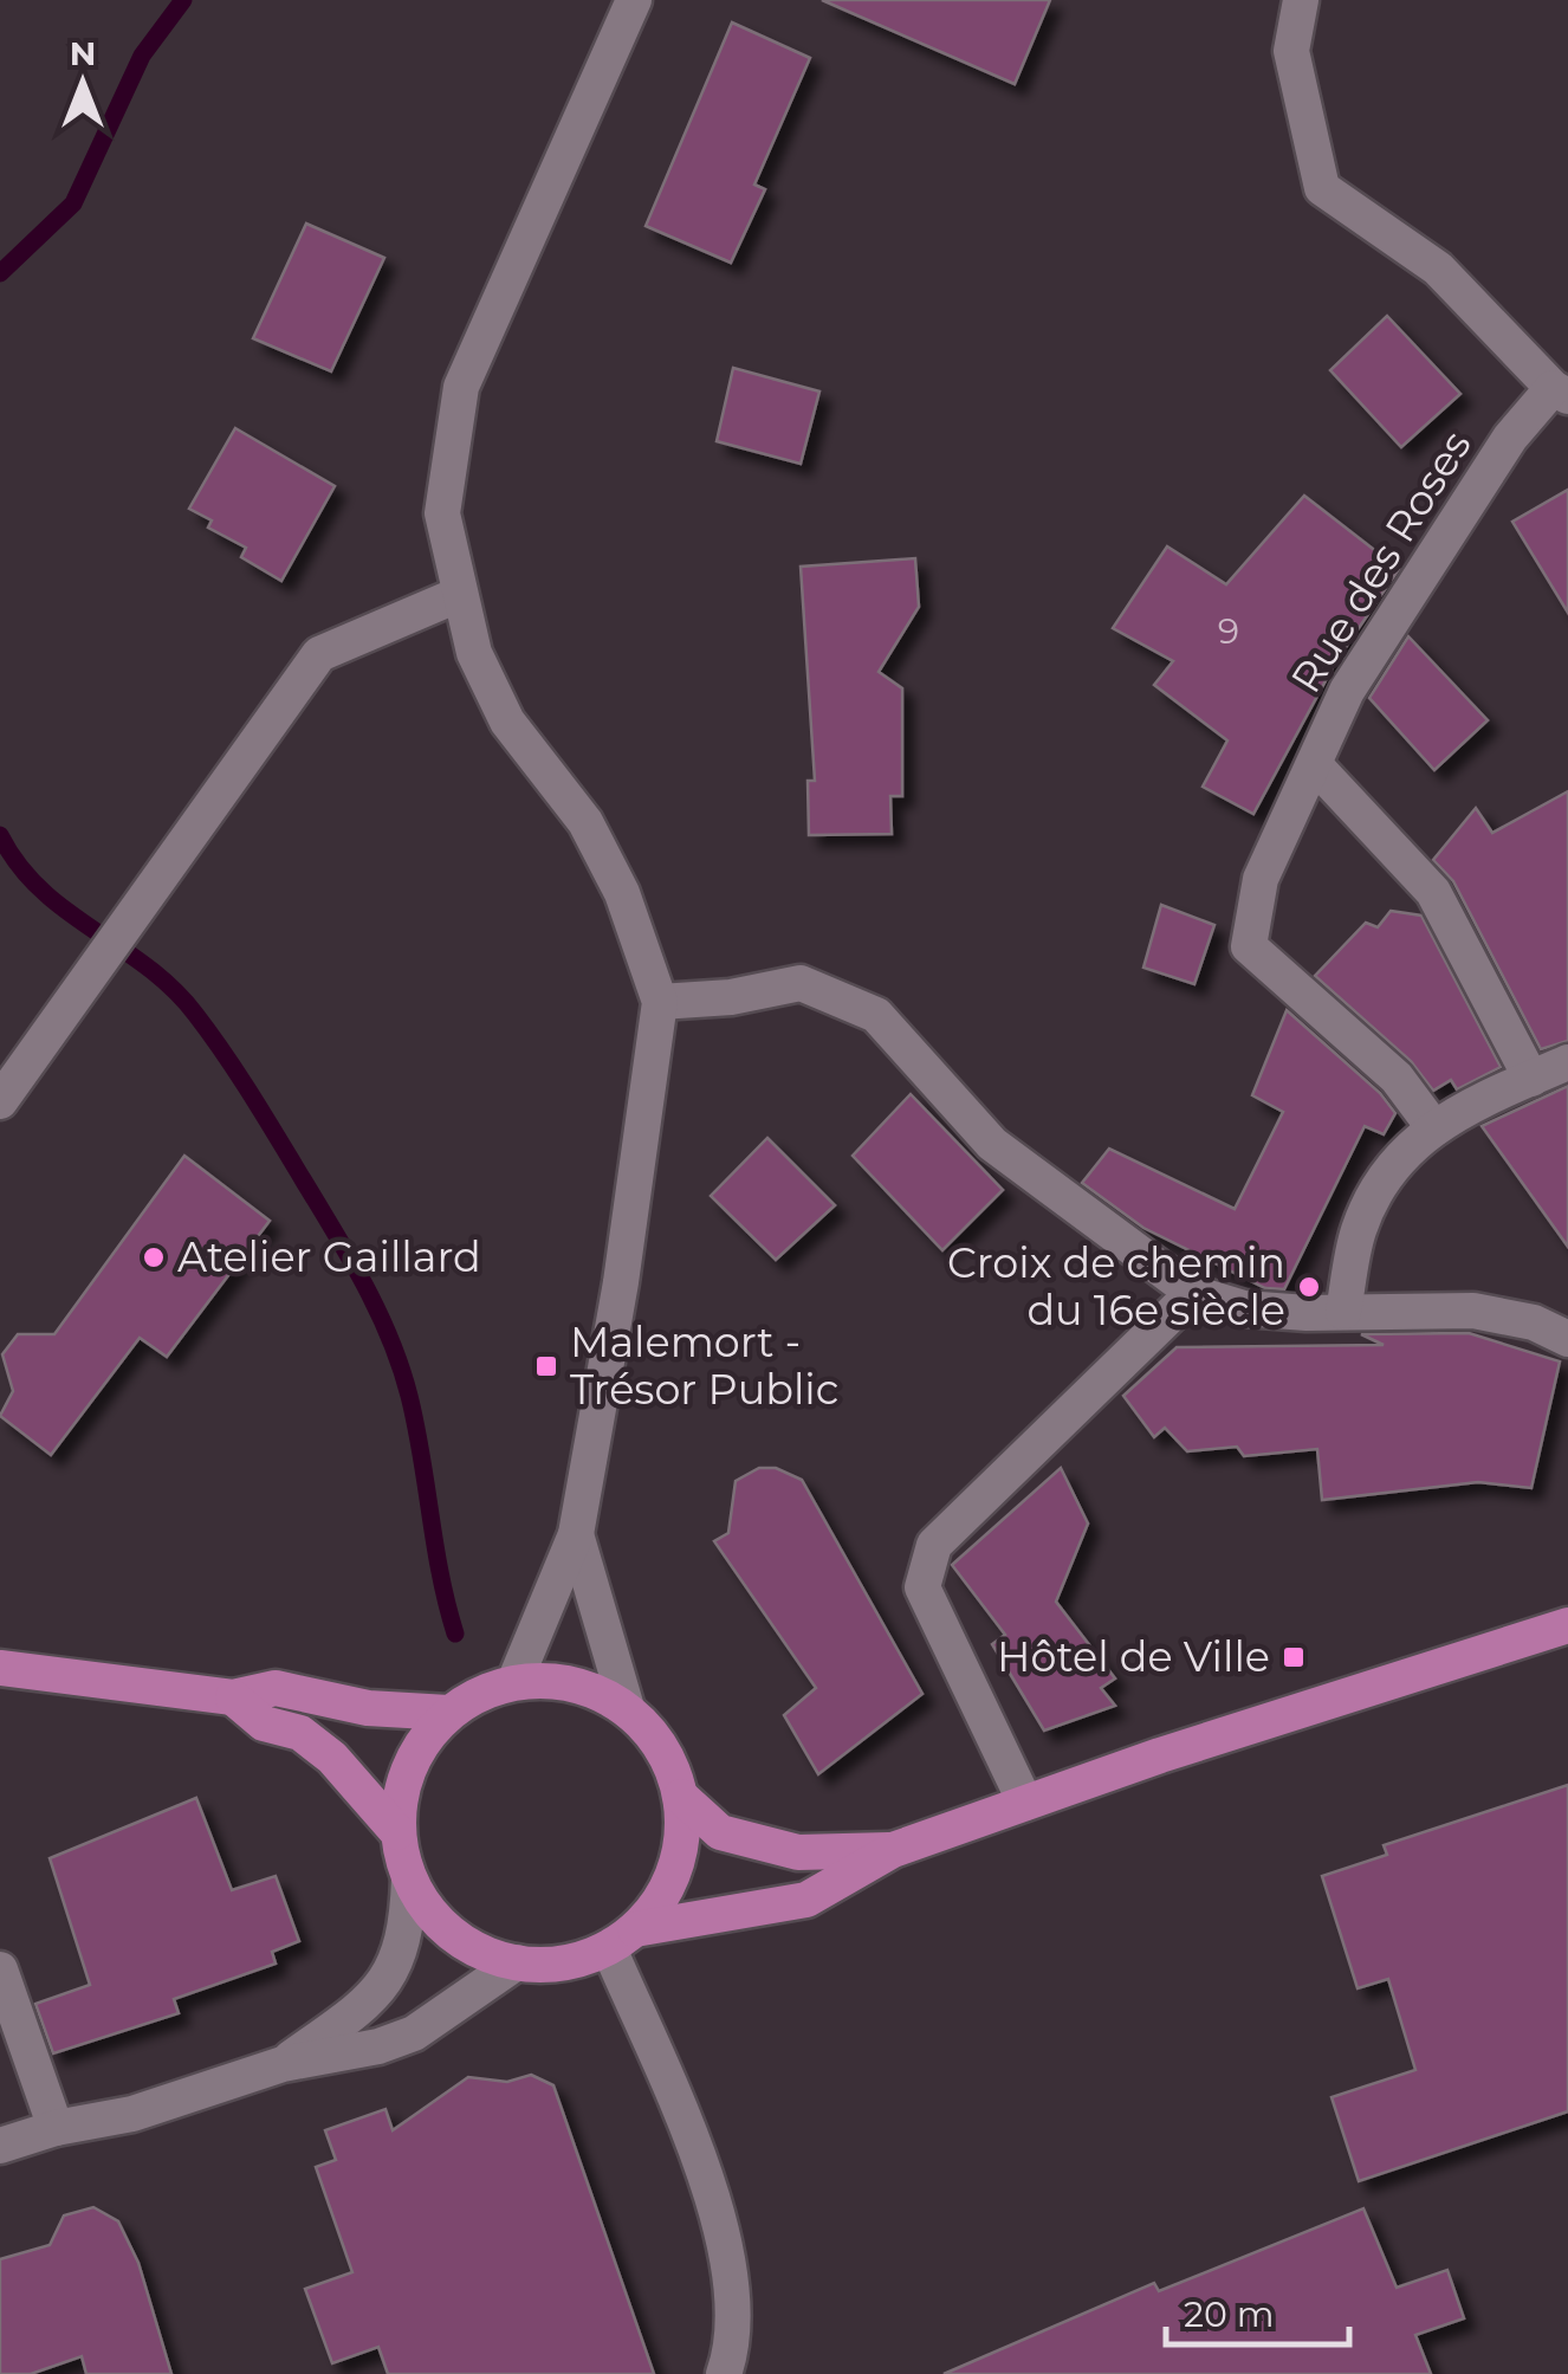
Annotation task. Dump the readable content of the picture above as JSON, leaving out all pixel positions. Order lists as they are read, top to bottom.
{
  "streets": {
    "street": ["Rue des Roses"]
  },
  "places": {
    "other": ["Atelier Gaillard", "Croix de chemin du 16e siècle"],
    "transit": ["Malemort - Trésor Public", "Hôtel de Ville"]
  },
  "house_numbers": ["9"],
  "scale_bar": "20 m",
  "north": "top"
}
